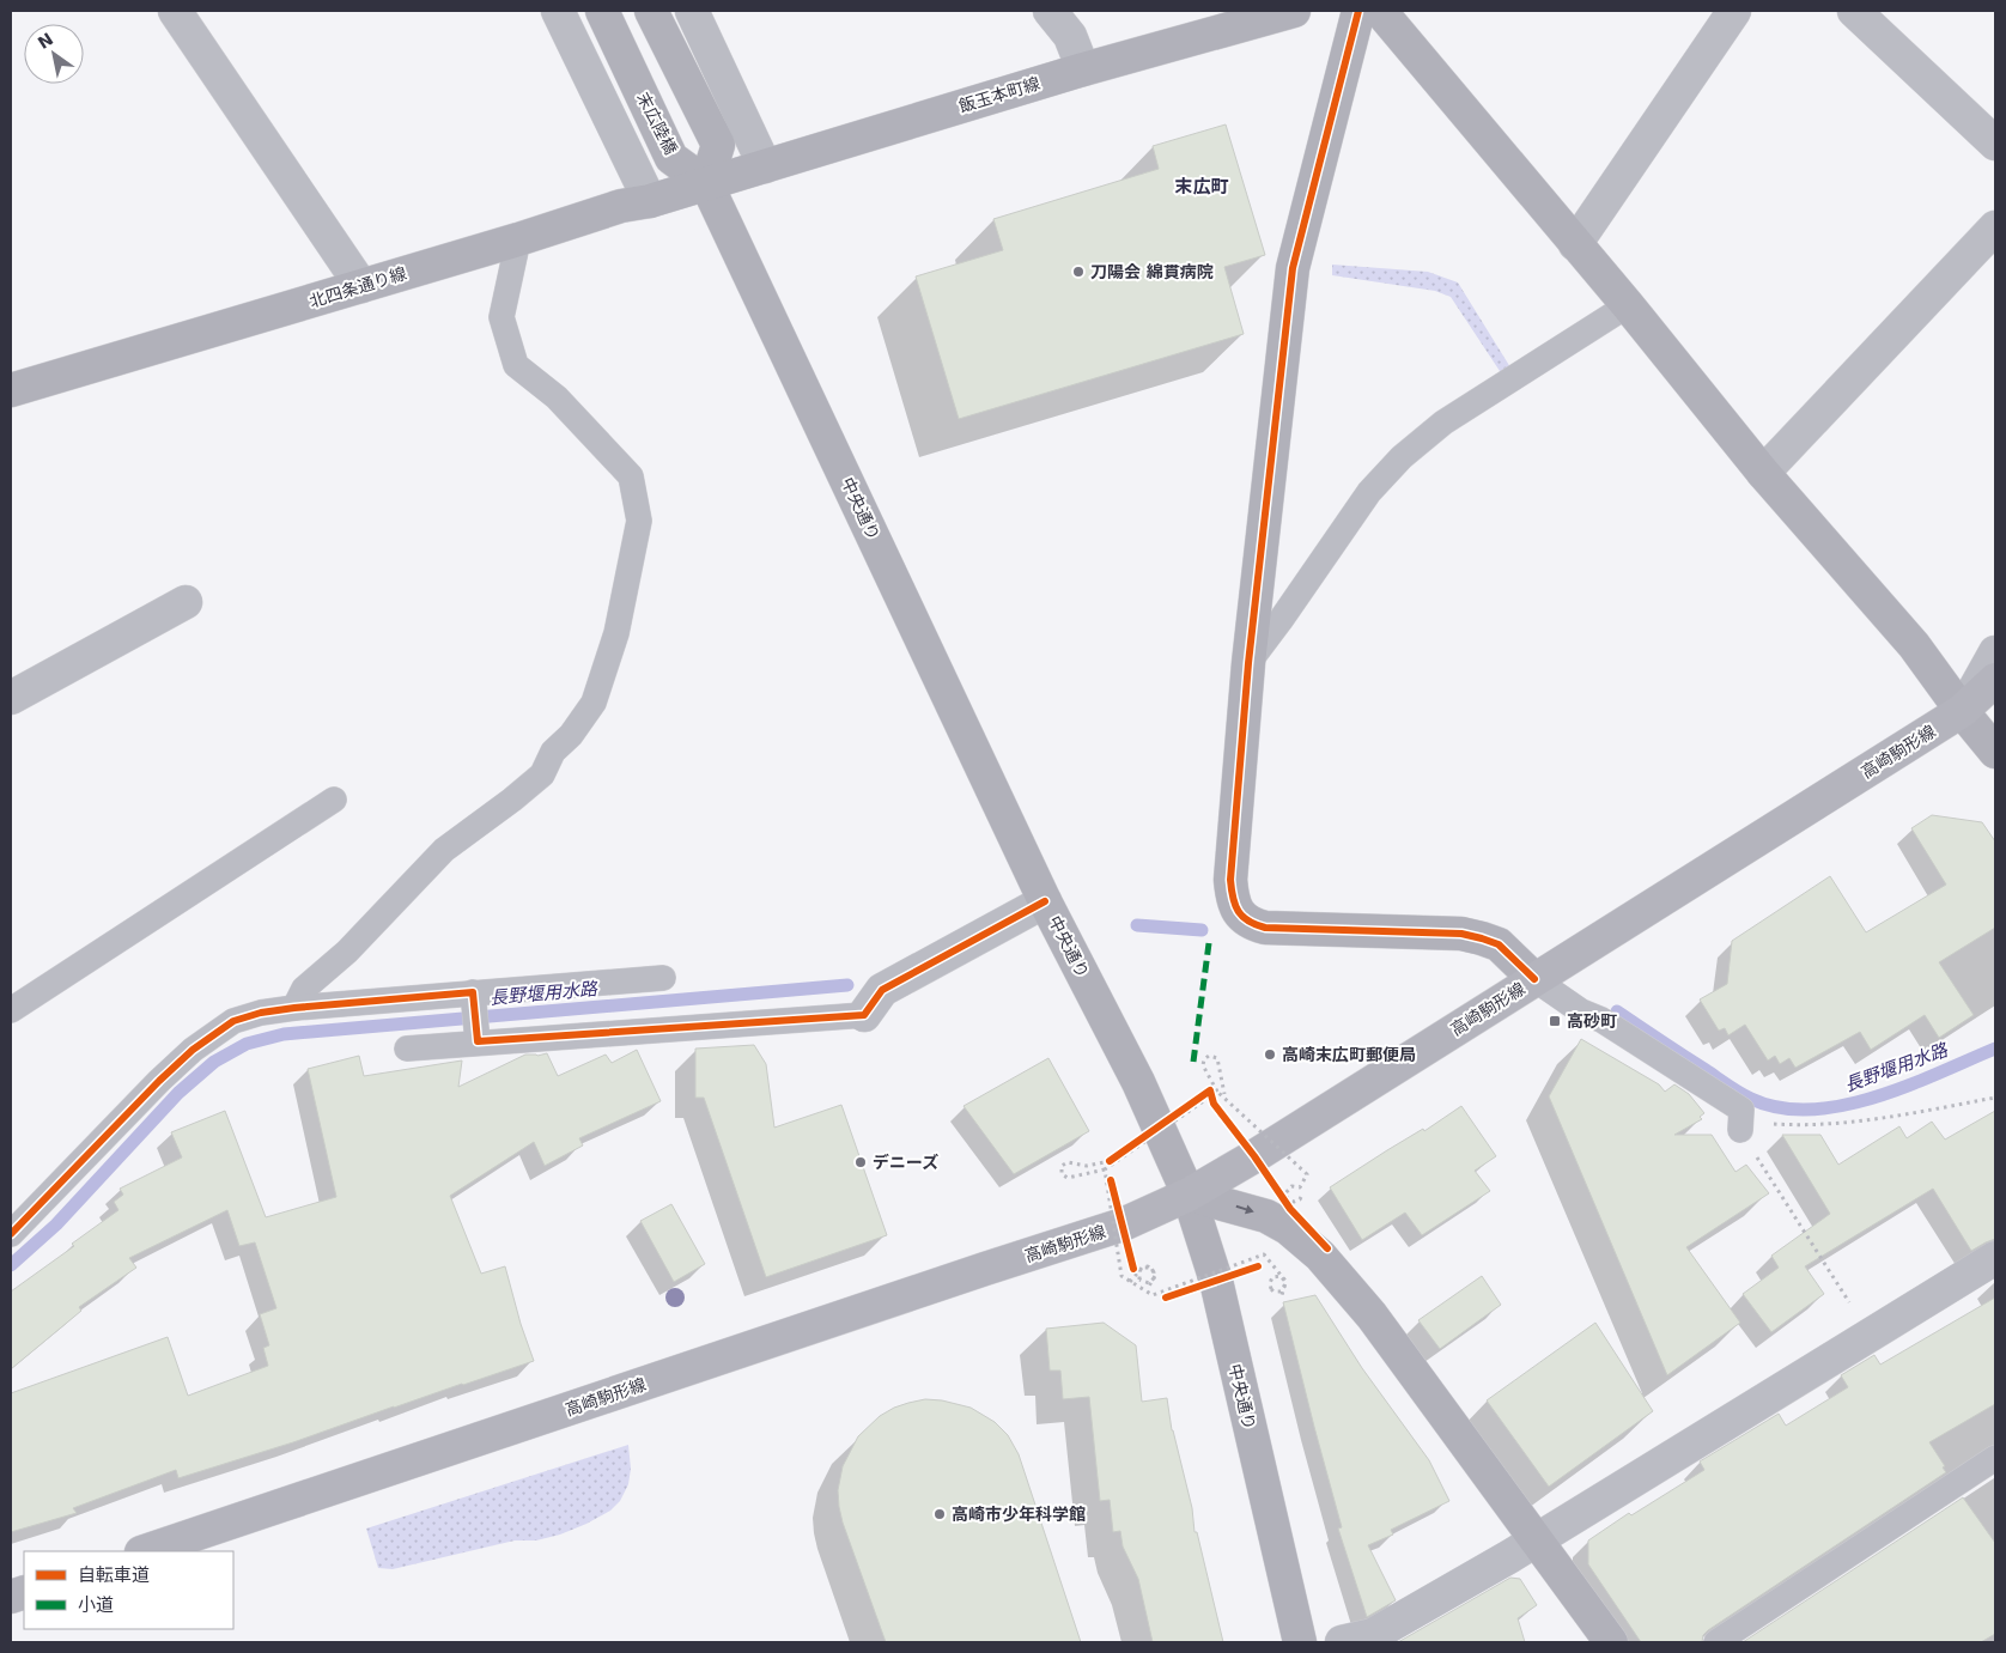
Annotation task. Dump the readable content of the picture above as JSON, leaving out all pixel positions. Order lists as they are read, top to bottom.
{
  "streets": {
    "main road": ["高崎駒形線"],
    "street": [
      "飯玉本町線",
      "末広陸橋",
      "北四条通り線",
      "中央通り"
    ]
  },
  "crossings": [
    ["飯玉本町線", "末広陸橋"],
    ["飯玉本町線", "北四条通り線"],
    ["飯玉本町線", "中央通り"],
    ["末広陸橋", "北四条通り線"],
    ["末広陸橋", "中央通り"],
    ["北四条通り線", "中央通り"],
    ["中央通り", "高崎駒形線"]
  ],
  "districts": ["末広町"],
  "water": ["長野堰用水路"],
  "places": {
    "other": [
      "刀陽会 綿貫病院",
      "高崎末広町郵便局",
      "デニーズ",
      "高崎市少年科学館"
    ],
    "transit": ["高砂町"]
  },
  "legend": ["自転車道", "小道"],
  "north": "top left"
}
